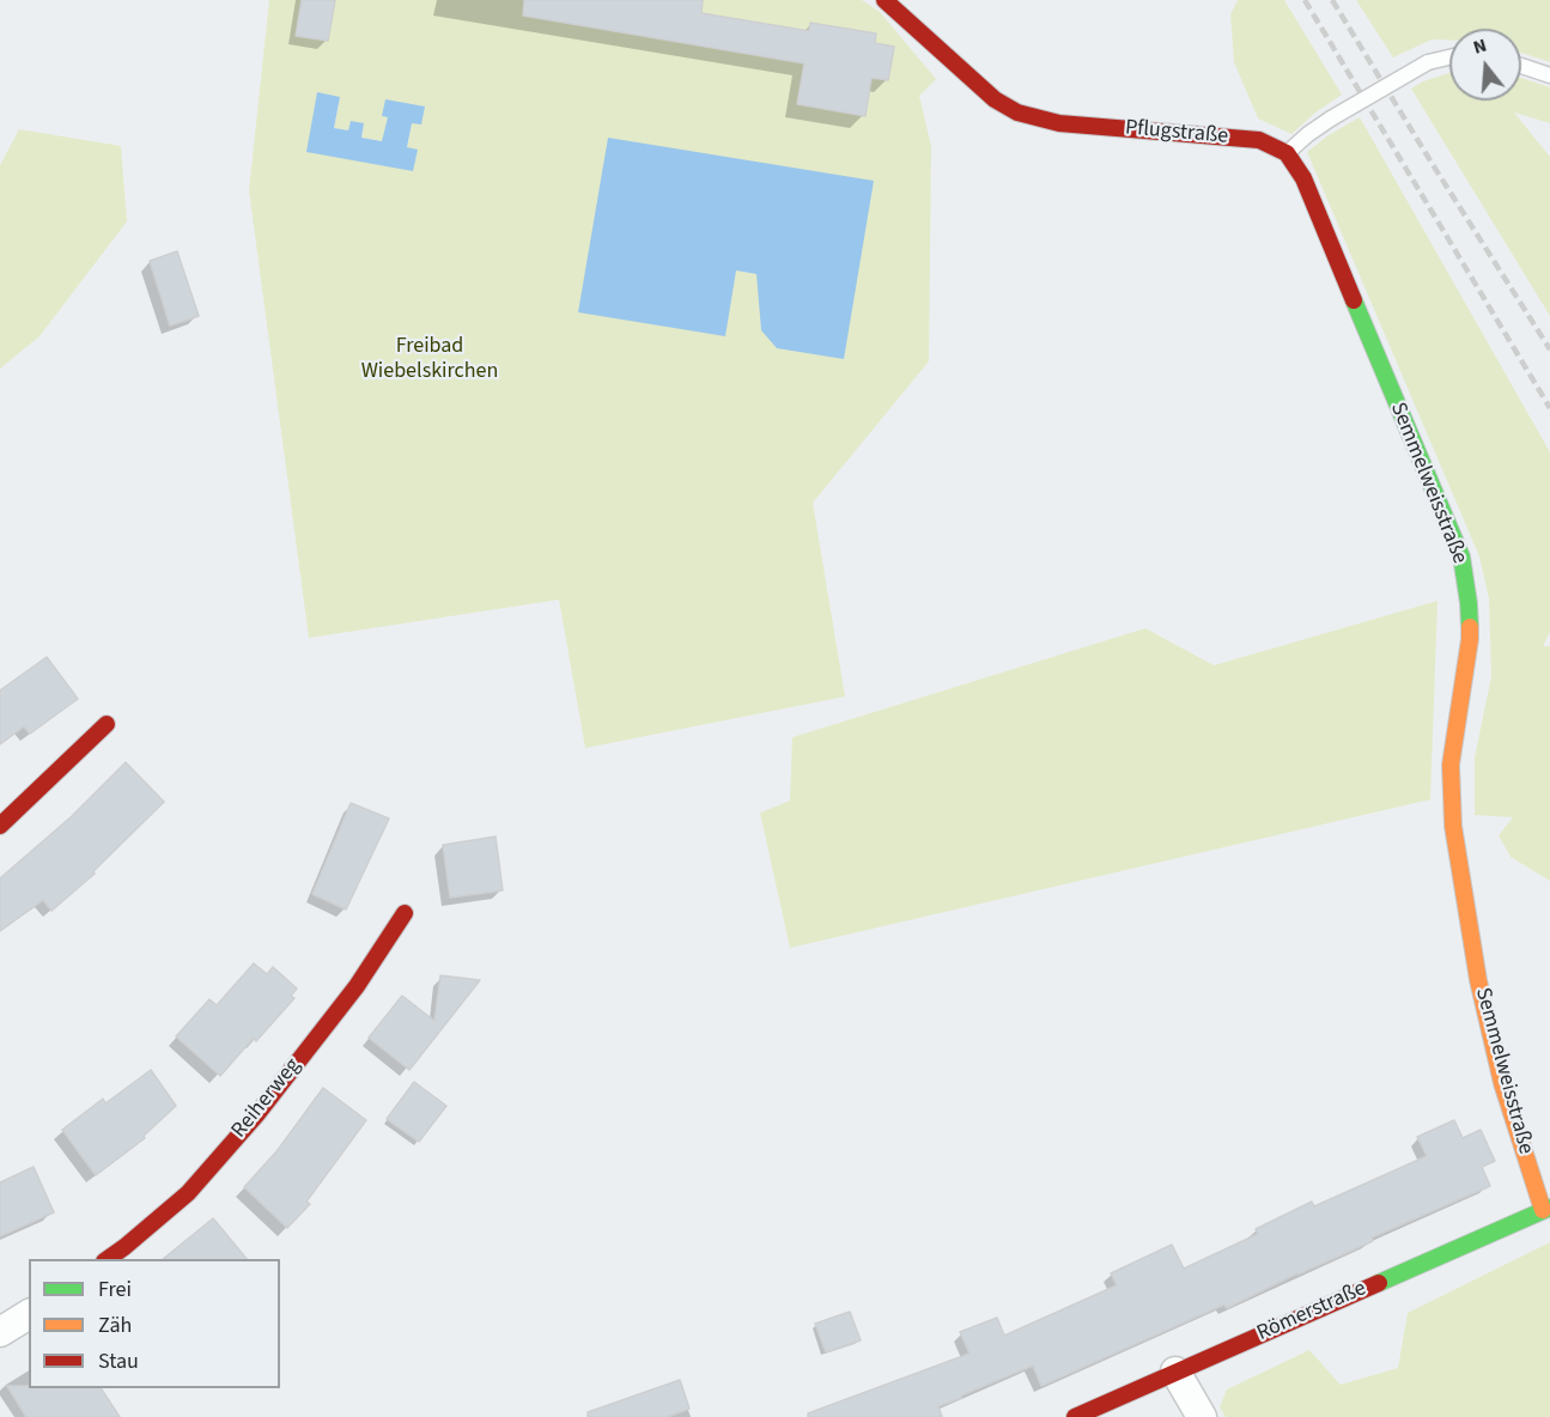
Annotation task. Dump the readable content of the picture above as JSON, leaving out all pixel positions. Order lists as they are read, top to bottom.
{
  "streets": {
    "street": [
      "Pflugstraße",
      "Semmelweisstraße",
      "Reiherweg",
      "Römerstraße"
    ]
  },
  "crossings": [
    ["Pflugstraße", "Semmelweisstraße"],
    ["Semmelweisstraße", "Römerstraße"]
  ],
  "parks": ["Freibad Wiebelskirchen"],
  "legend": ["Frei", "Zäh", "Stau"],
  "north": "top"
}
